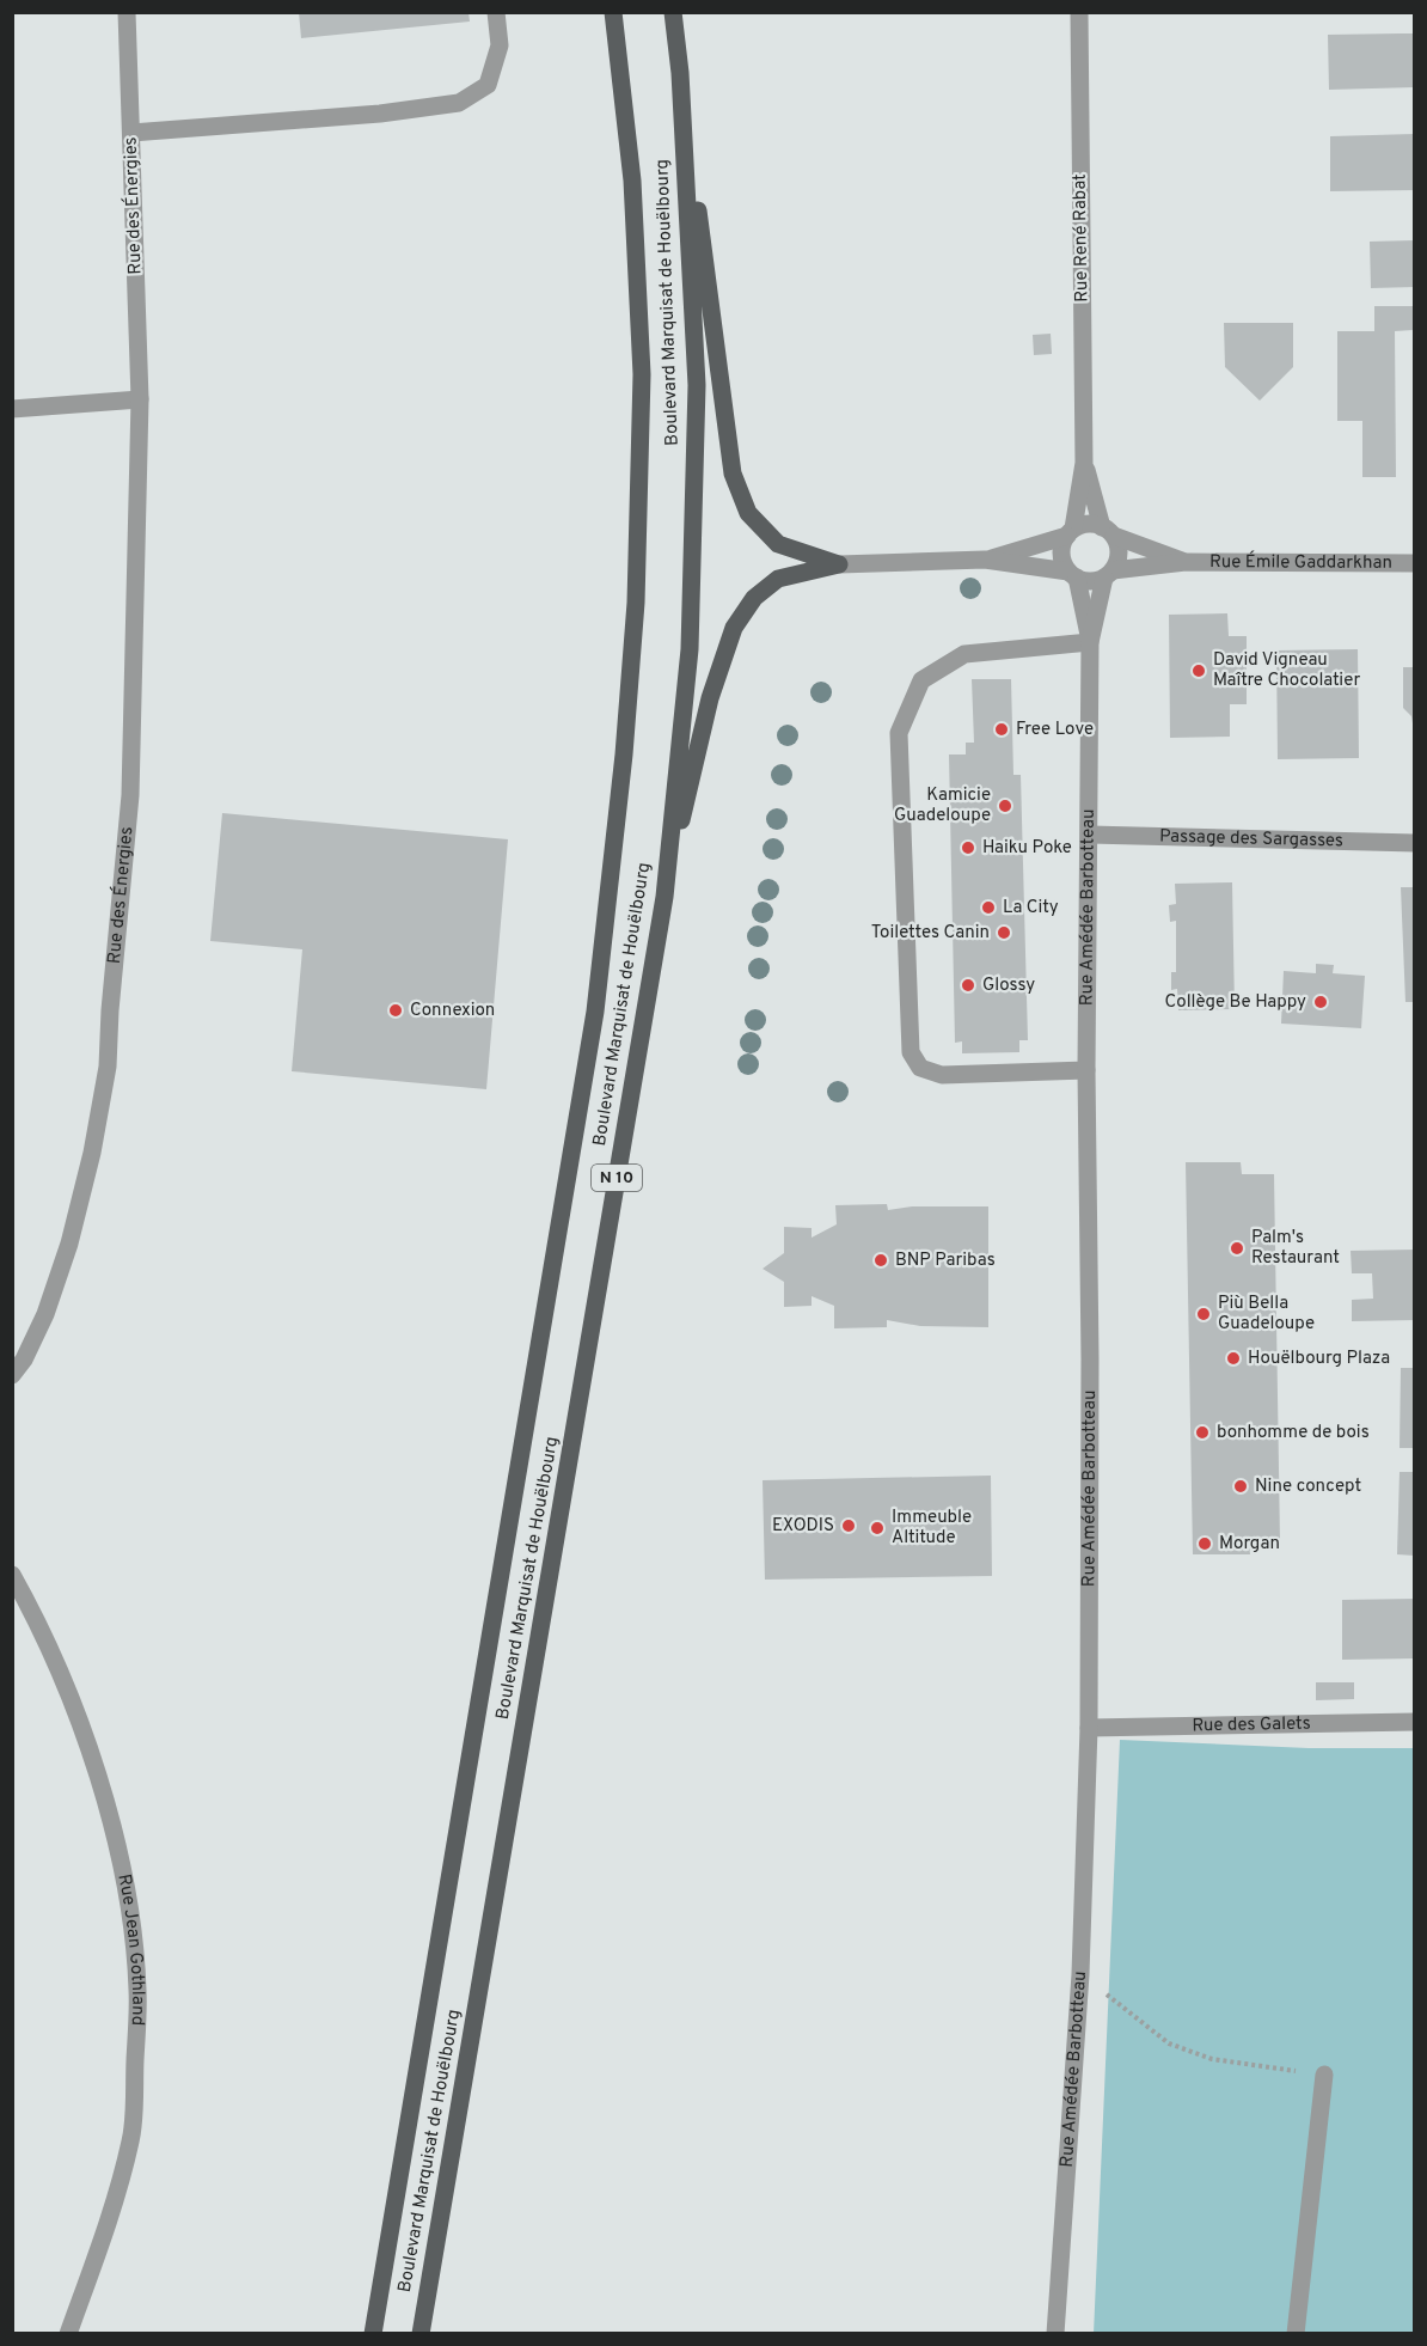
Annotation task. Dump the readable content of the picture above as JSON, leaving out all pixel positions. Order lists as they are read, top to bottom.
{
  "streets": {
    "main road": ["Boulevard Marquisat de Houëlbourg", "N 10"],
    "street": [
      "Rue des Énergies",
      "Rue René Rabat",
      "Rue Émile Gaddarkhan",
      "Passage des Sargasses",
      "Rue Amédée Barbotteau",
      "Rue des Galets",
      "Rue Jean Gothland"
    ]
  },
  "crossings": [
    ["Rue René Rabat", "Rue Émile Gaddarkhan"],
    ["Rue René Rabat", "Rue Amédée Barbotteau"],
    ["Rue Émile Gaddarkhan", "Rue Amédée Barbotteau"],
    ["Passage des Sargasses", "Rue Amédée Barbotteau"],
    ["Rue Amédée Barbotteau", "Rue des Galets"]
  ],
  "places": [
    "David Vigneau Maître Chocolatier",
    "Free Love",
    "Kamicie Guadeloupe",
    "Haiku Poke",
    "La City",
    "Toilettes Canin",
    "Glossy",
    "Collège Be Happy",
    "Connexion",
    "Palm's Restaurant",
    "BNP Paribas",
    "Più Bella Guadeloupe",
    "Houëlbourg Plaza",
    "bonhomme de bois",
    "Nine concept",
    "EXODIS",
    "Immeuble Altitude",
    "Morgan"
  ]
}
